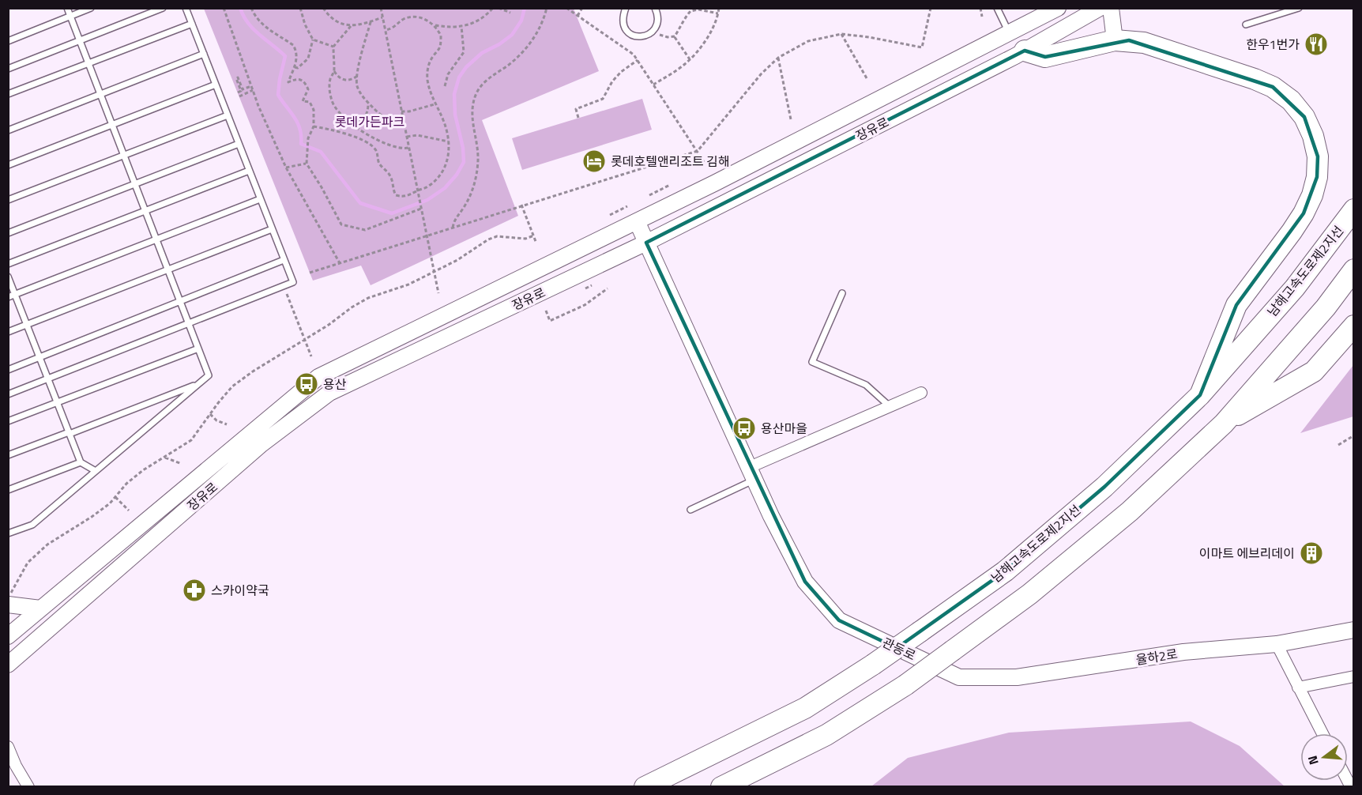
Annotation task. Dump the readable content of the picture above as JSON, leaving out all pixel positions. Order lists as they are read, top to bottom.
{
  "streets": {
    "highway": ["남해고속도로제2지선"],
    "main road": ["장유로", "관동로", "율하2로"]
  },
  "crossings": [
    ["관동로", "율하2로"]
  ],
  "parks": ["롯데가든파크"],
  "places": {
    "restaurant": ["한우1번가"],
    "hotel": ["롯데호텔앤리조트 김해"],
    "bus stop": ["용산", "용산마을"],
    "building": ["이마트 에브리데이"],
    "pharmacy": ["스카이약국"]
  },
  "north": "left"
}
